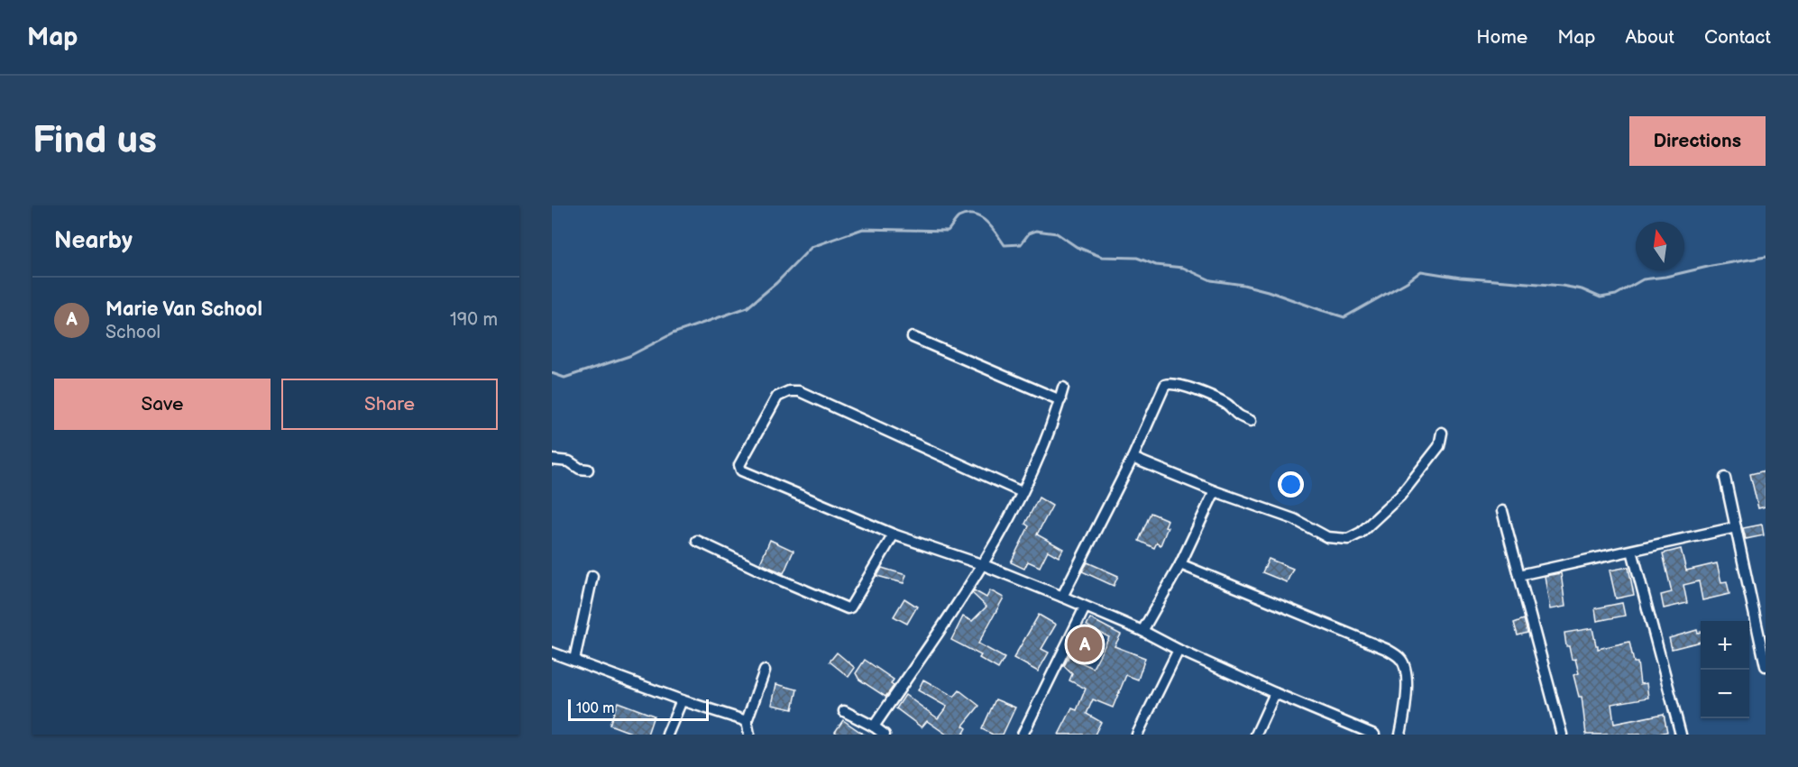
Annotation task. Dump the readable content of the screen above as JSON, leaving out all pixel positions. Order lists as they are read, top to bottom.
{
  "scale_bar": "100 m",
  "north": "top",
  "page": {
    "header": "Map",
    "nav": [
      "Home",
      "Map",
      "About",
      "Contact"
    ],
    "buttons": [
      "Directions",
      ["Save", "Share"]
    ],
    "title": "Find us",
    "heading": "Nearby",
    "list": [
      {
        "mark": "A",
        "name": "Marie Van School",
        "note": "School",
        "value": "190 m"
      }
    ],
    "map_buttons": ["+", "−"],
    "pins": "A",
    "scale": "100 m"
  }
}
